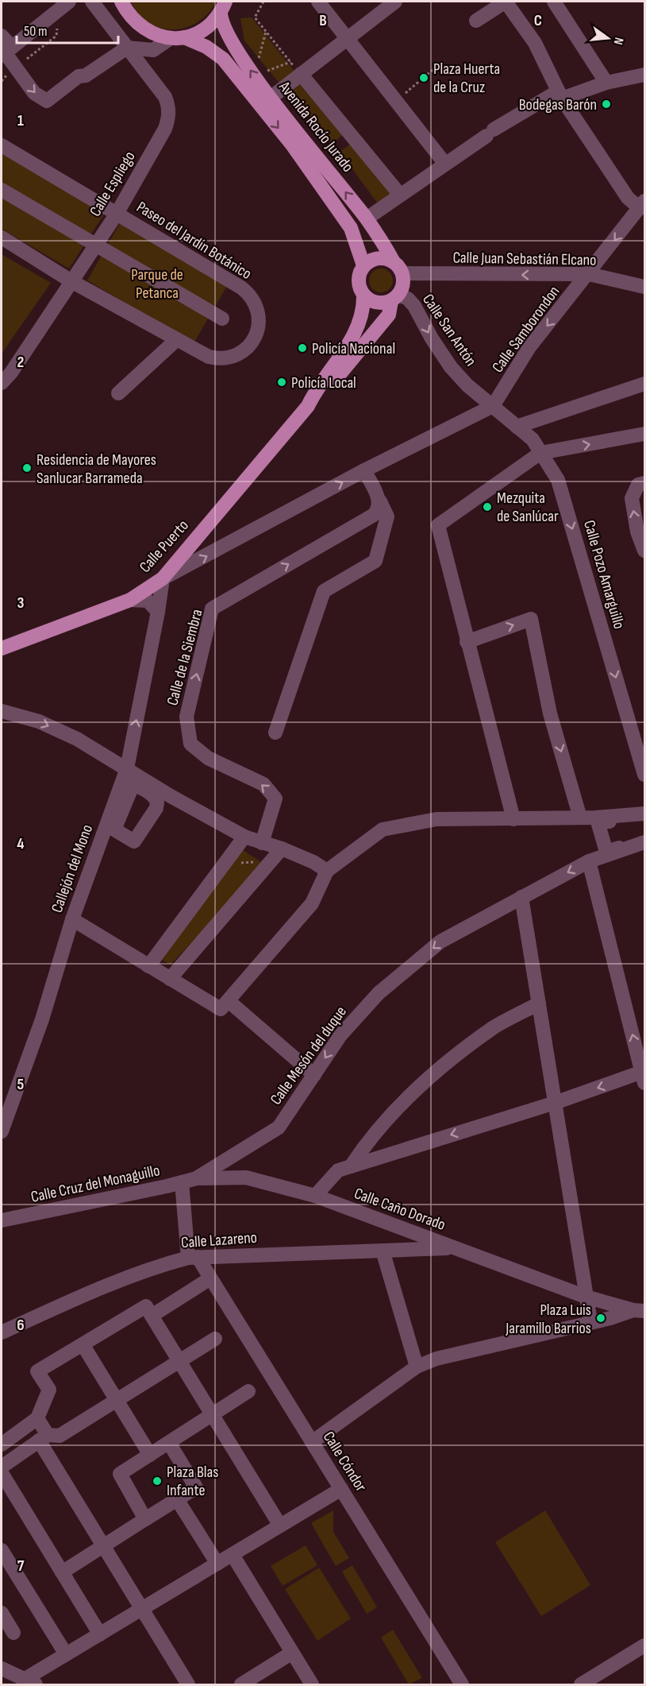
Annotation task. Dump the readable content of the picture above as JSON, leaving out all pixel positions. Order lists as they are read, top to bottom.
{
  "streets": {
    "main road": ["Avenida Rocío Jurado", "Calle Puerto"],
    "street": [
      "Calle Espliego",
      "Paseo del Jardín Botánico",
      "Calle Juan Sebastián Elcano",
      "Calle Samborondon",
      "Calle San Antón",
      "Calle Pozo Amarguillo",
      "Calle de la Siembra",
      "Callejón del Mono",
      "Calle Mesón del duque",
      "Calle Cruz del Monaguillo",
      "Calle Caño Dorado",
      "Calle Lazareno",
      "Calle Cóndor"
    ]
  },
  "crossings": [
    ["Avenida Rocío Jurado", "Calle Juan Sebastián Elcano"],
    ["Avenida Rocío Jurado", "Calle San Antón"],
    ["Avenida Rocío Jurado", "Calle Puerto"],
    ["Calle Espliego", "Paseo del Jardín Botánico"],
    ["Calle Juan Sebastián Elcano", "Calle Samborondon"],
    ["Calle Juan Sebastián Elcano", "Calle San Antón"],
    ["Calle Juan Sebastián Elcano", "Calle Puerto"],
    ["Calle Samborondon", "Calle San Antón"],
    ["Calle Samborondon", "Calle Pozo Amarguillo"],
    ["Calle San Antón", "Calle Puerto"],
    ["Calle San Antón", "Calle Pozo Amarguillo"],
    ["Calle Puerto", "Callejón del Mono"],
    ["Calle Mesón del duque", "Calle Cruz del Monaguillo"],
    ["Calle Mesón del duque", "Calle Caño Dorado"],
    ["Calle Cruz del Monaguillo", "Calle Caño Dorado"],
    ["Calle Caño Dorado", "Calle Lazareno"],
    ["Calle Lazareno", "Calle Cóndor"]
  ],
  "one_way": [
    "Calle Juan Sebastián Elcano",
    "Calle Samborondon",
    "Calle San Antón",
    "Calle Pozo Amarguillo"
  ],
  "parks": ["Parque de Petanca"],
  "places": [
    "Plaza Huerta de la Cruz",
    "Bodegas Barón",
    "Policía Nacional",
    "Policía Local",
    "Residencia de Mayores Sanlucar Barrameda",
    "Mezquita de Sanlúcar",
    "Plaza Luis Jaramillo Barrios",
    "Plaza Blas Infante"
  ],
  "scale_bar": "50 m",
  "north": "right",
  "grid": {
    "columns": ["B", "C"],
    "rows": [
      "1",
      "2",
      "3",
      "4",
      "5",
      "6",
      "7"
    ]
  }
}
